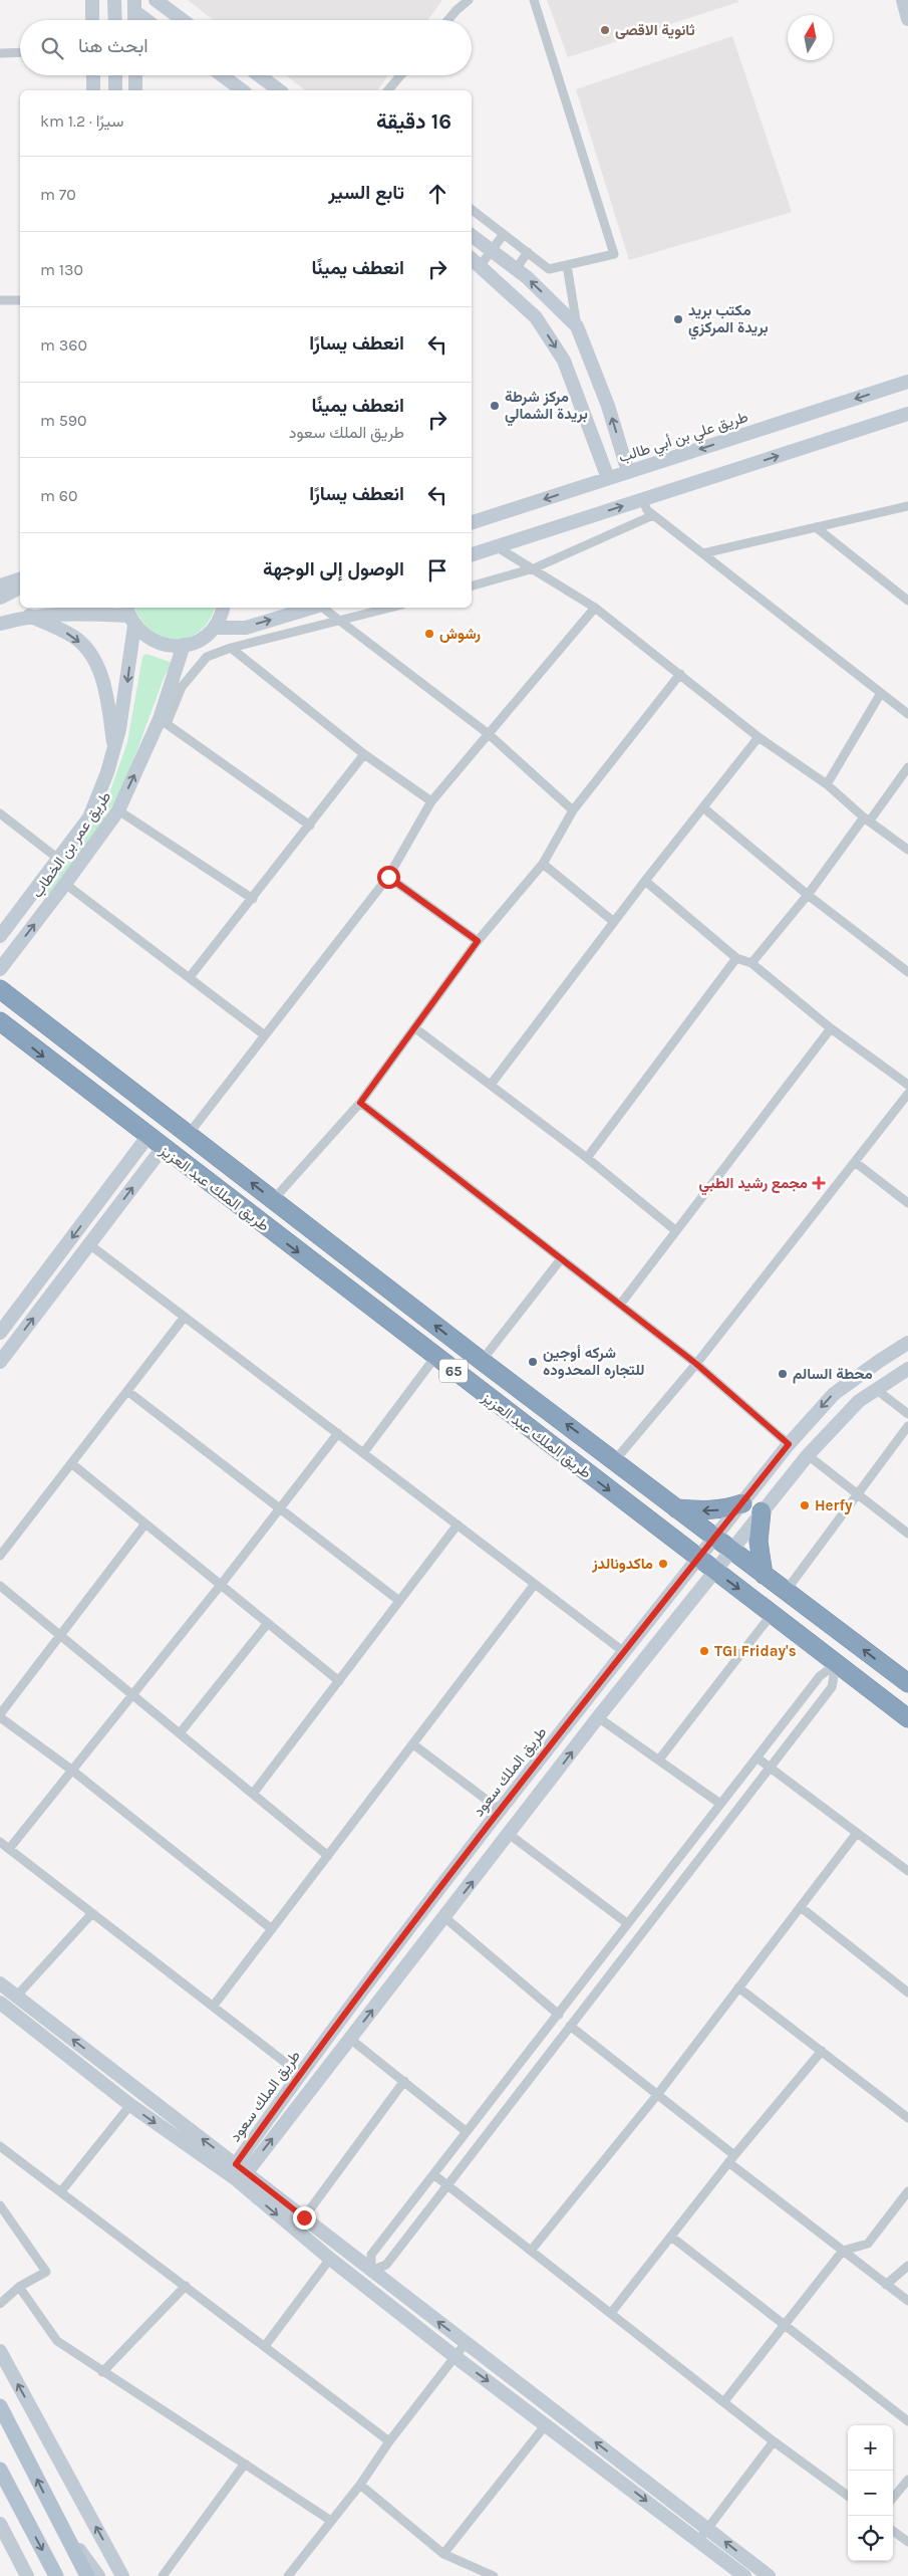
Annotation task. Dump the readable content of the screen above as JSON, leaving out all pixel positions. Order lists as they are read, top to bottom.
{
  "streets": {
    "highway": ["طريق الملك عبد العزيز", "65"],
    "main road": ["طريق علي بن أبي طالب", "طريق عمر بن الخطاب", "طريق الملك سعود"]
  },
  "crossings": [
    ["طريق الملك عبد العزيز", "طريق الملك سعود"]
  ],
  "places": {
    "other": [
      "ثانوية الاقصى",
      "مكتب بريد بريدة المركزي",
      "مركز شرطة بريدة الشمالي",
      "رشوش",
      "شركه أوجين للتجاره المحدوده",
      "محطة السالم",
      "Herfy",
      "ماكدونالدز",
      "TGI Friday's"
    ],
    "health": ["مجمع رشيد الطبي"]
  },
  "north": "top",
  "page": {
    "search": "ابحث هنا",
    "heading": ["16 دقيقة", "سيرًا · 1.2 km"],
    "list": [
      ["تابع السير", "70 m"],
      ["انعطف يمينًا", "130 m"],
      ["انعطف يسارًا", "360 m"],
      ["انعطف يمينًا", "طريق الملك سعود", "590 m"],
      ["انعطف يسارًا", "60 m"],
      "الوصول إلى الوجهة"
    ],
    "map_buttons": ["+", "−"]
  }
}
